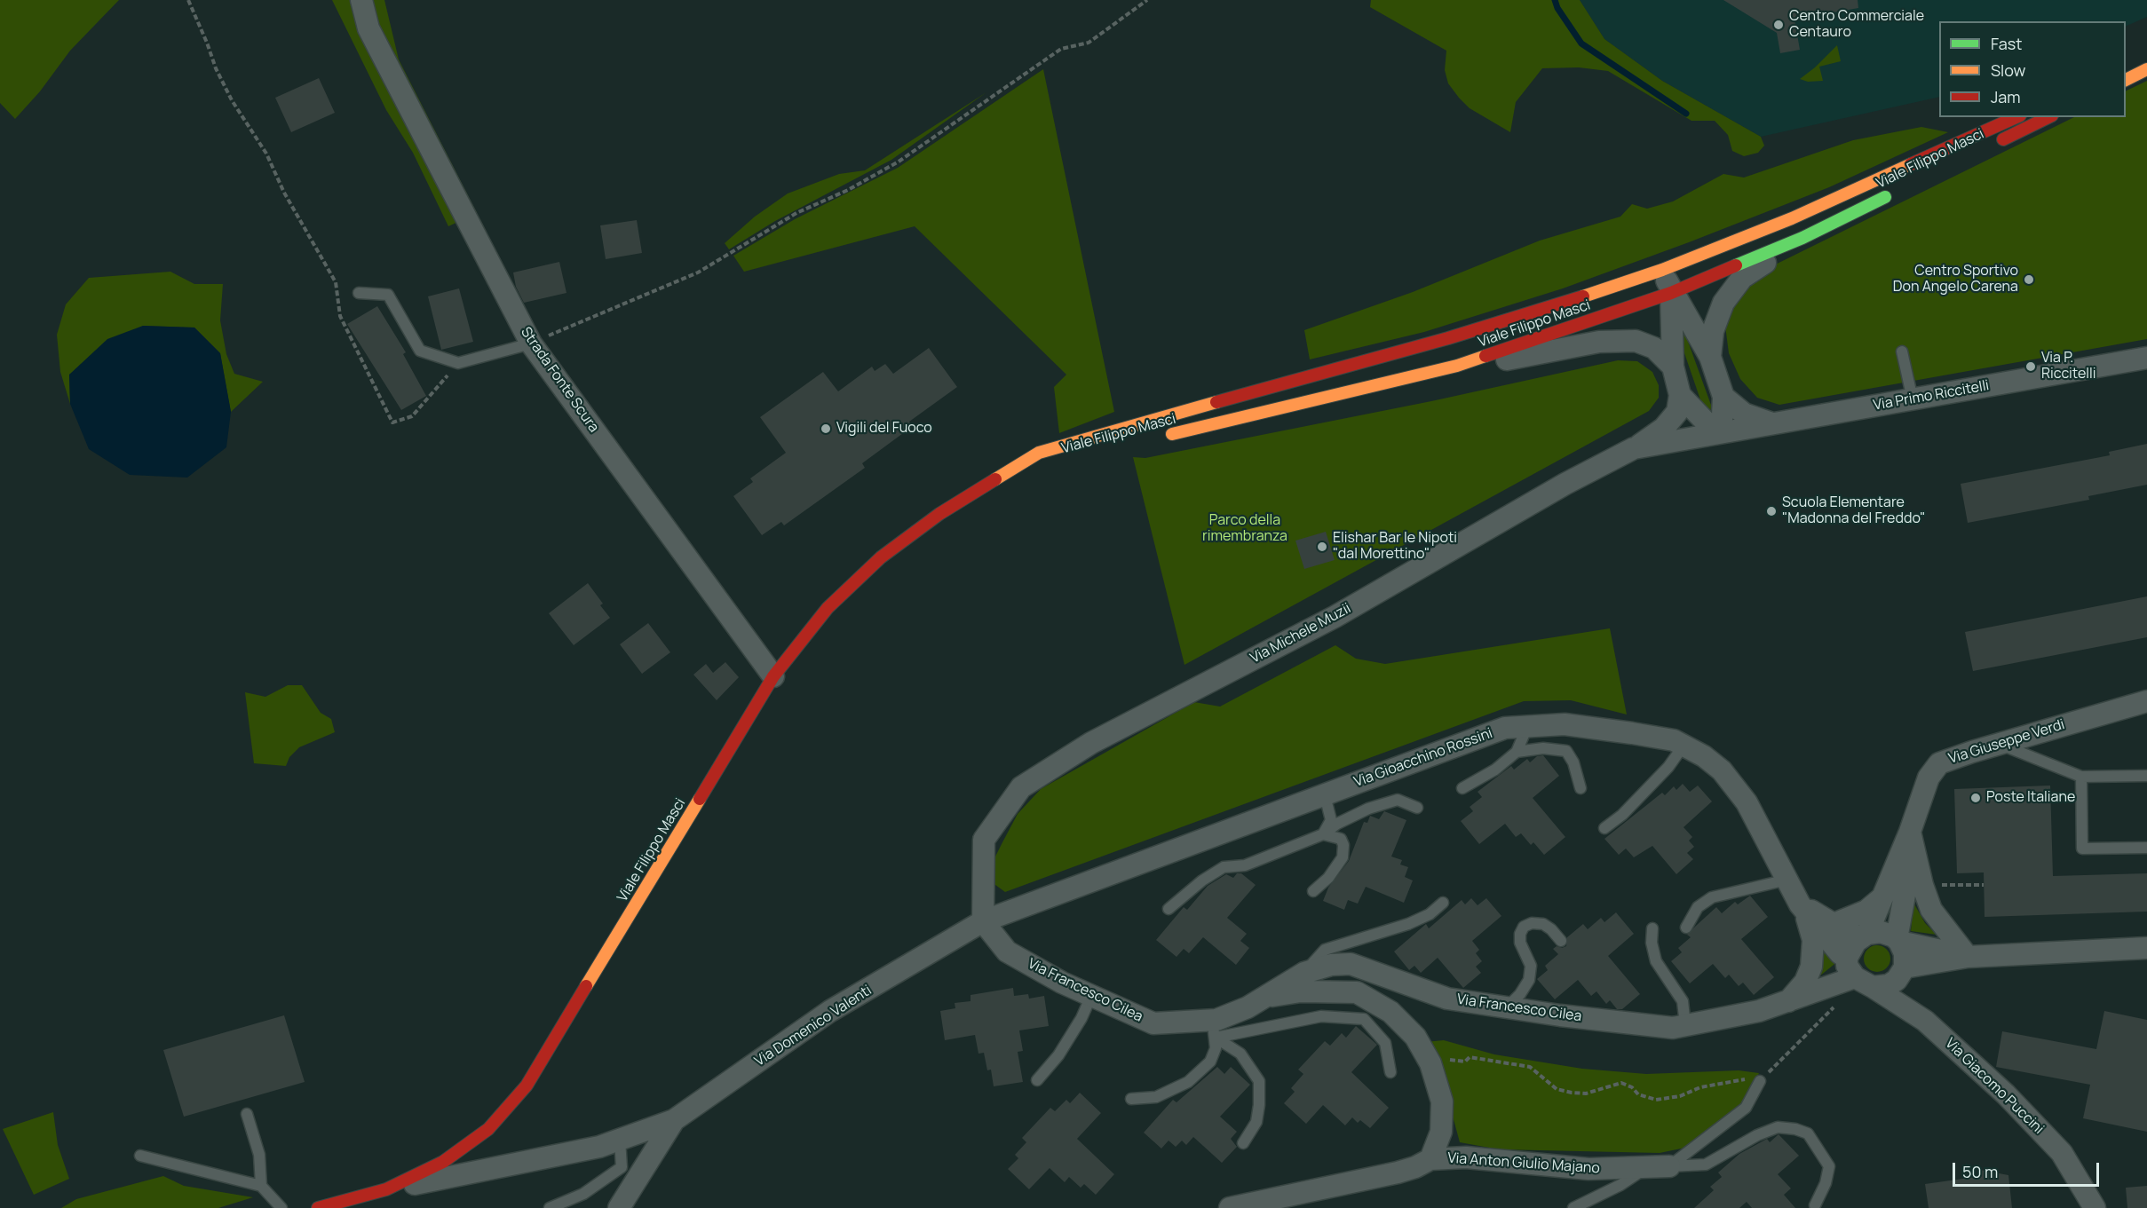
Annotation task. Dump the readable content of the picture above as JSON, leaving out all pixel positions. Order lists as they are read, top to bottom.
{
  "streets": {
    "main road": ["Viale Filippo Masci"],
    "street": [
      "Strada Fonte Scura",
      "Via Primo Riccitelli",
      "Via Michele Muzii",
      "Via Giuseppe Verdi",
      "Via Gioacchino Rossini",
      "Via Francesco Cilea",
      "Via Domenico Valenti",
      "Via Giacomo Puccini",
      "Via Anton Giulio Majano"
    ]
  },
  "crossings": [
    ["Viale Filippo Masci", "Strada Fonte Scura"],
    ["Viale Filippo Masci", "Via Domenico Valenti"],
    ["Via Primo Riccitelli", "Via Michele Muzii"],
    ["Via Michele Muzii", "Via Gioacchino Rossini"],
    ["Via Michele Muzii", "Via Francesco Cilea"],
    ["Via Michele Muzii", "Via Domenico Valenti"],
    ["Via Giuseppe Verdi", "Via Gioacchino Rossini"],
    ["Via Giuseppe Verdi", "Via Francesco Cilea"],
    ["Via Giuseppe Verdi", "Via Giacomo Puccini"],
    ["Via Gioacchino Rossini", "Via Francesco Cilea"],
    ["Via Gioacchino Rossini", "Via Domenico Valenti"],
    ["Via Gioacchino Rossini", "Via Giacomo Puccini"],
    ["Via Francesco Cilea", "Via Domenico Valenti"],
    ["Via Francesco Cilea", "Via Giacomo Puccini"],
    ["Via Francesco Cilea", "Via Anton Giulio Majano"]
  ],
  "parks": ["Parco della rimembranza"],
  "places": [
    "Centro Commerciale Centauro",
    "Centro Sportivo Don Angelo Carena",
    "Via P. Riccitelli",
    "Vigili del Fuoco",
    "Scuola Elementare \"Madonna del Freddo\"",
    "Elishar Bar le Nipoti \"dal Morettino\"",
    "Poste Italiane"
  ],
  "legend": ["Fast", "Slow", "Jam"],
  "scale_bar": "50 m"
}
